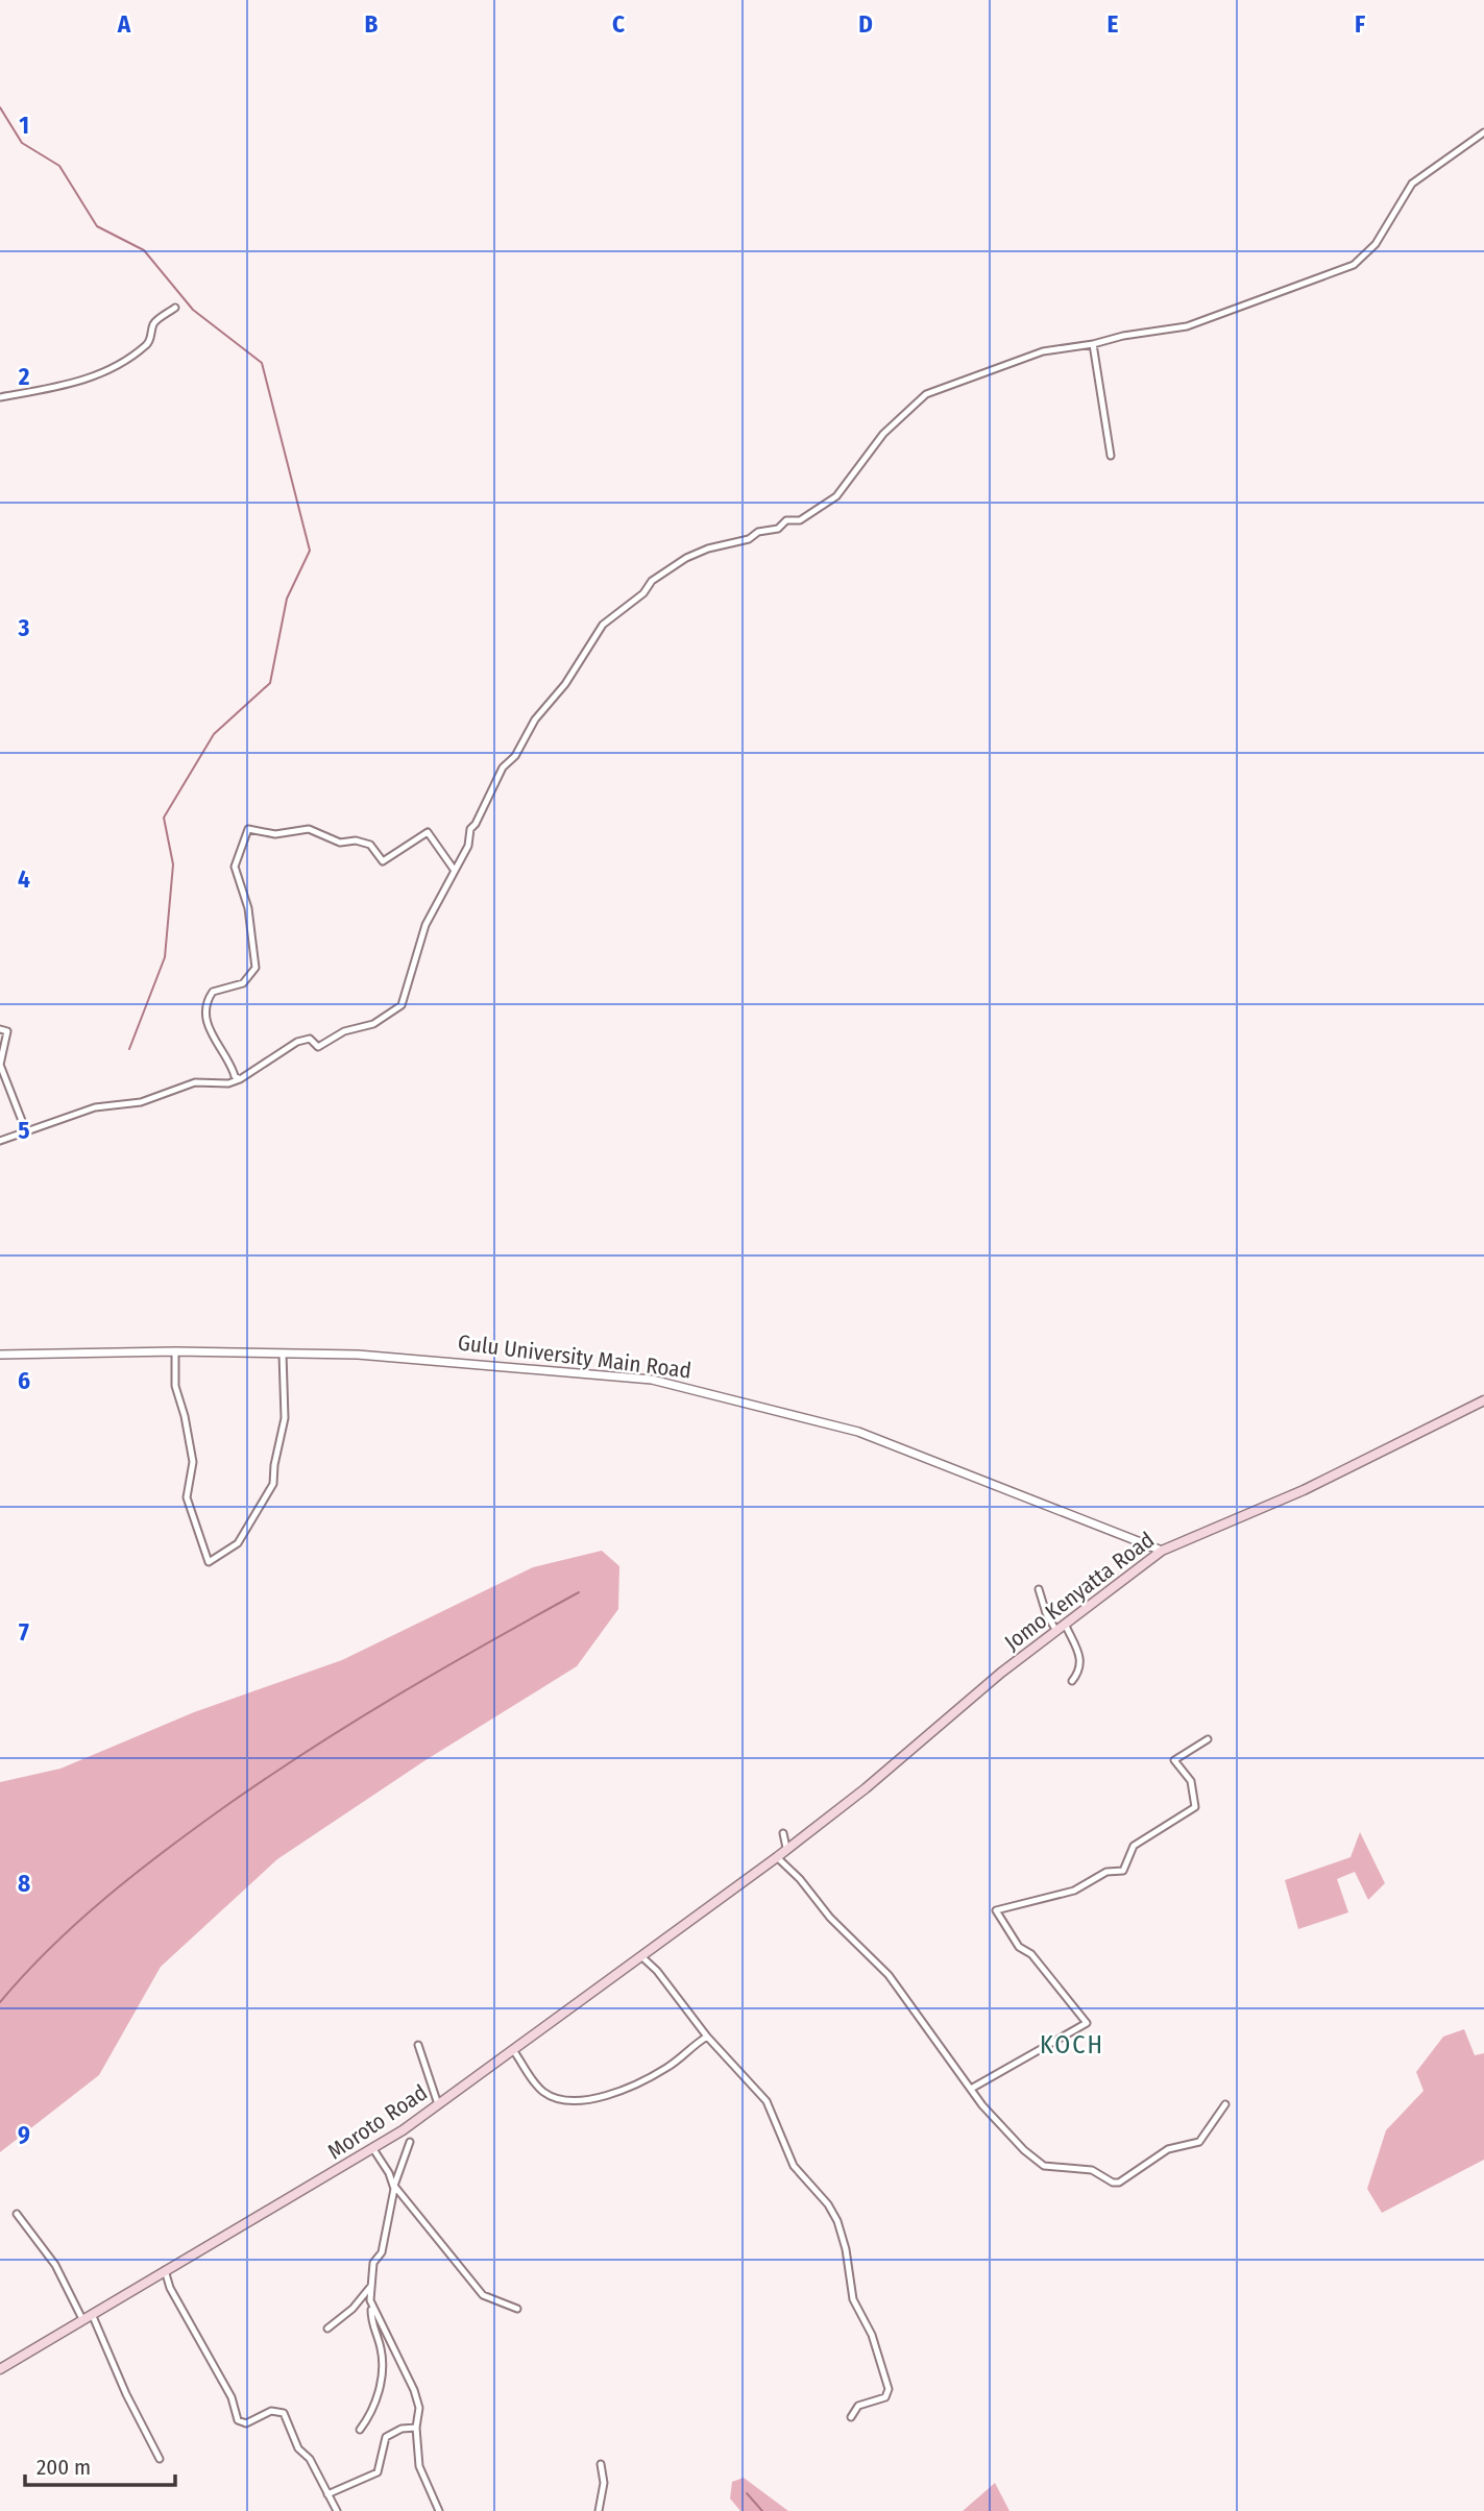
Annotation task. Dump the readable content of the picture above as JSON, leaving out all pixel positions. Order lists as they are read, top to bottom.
{
  "streets": {
    "main road": ["Jomo Kenyatta Road", "Moroto Road"],
    "street": ["Gulu University Main Road"]
  },
  "crossings": [
    ["Gulu University Main Road", "Jomo Kenyatta Road"],
    ["Jomo Kenyatta Road", "Moroto Road"]
  ],
  "districts": ["KOCH"],
  "scale_bar": "200 m",
  "grid": {
    "columns": [
      "A",
      "B",
      "C",
      "D",
      "E",
      "F"
    ],
    "rows": [
      "1",
      "2",
      "3",
      "4",
      "5",
      "6",
      "7",
      "8",
      "9"
    ]
  }
}
